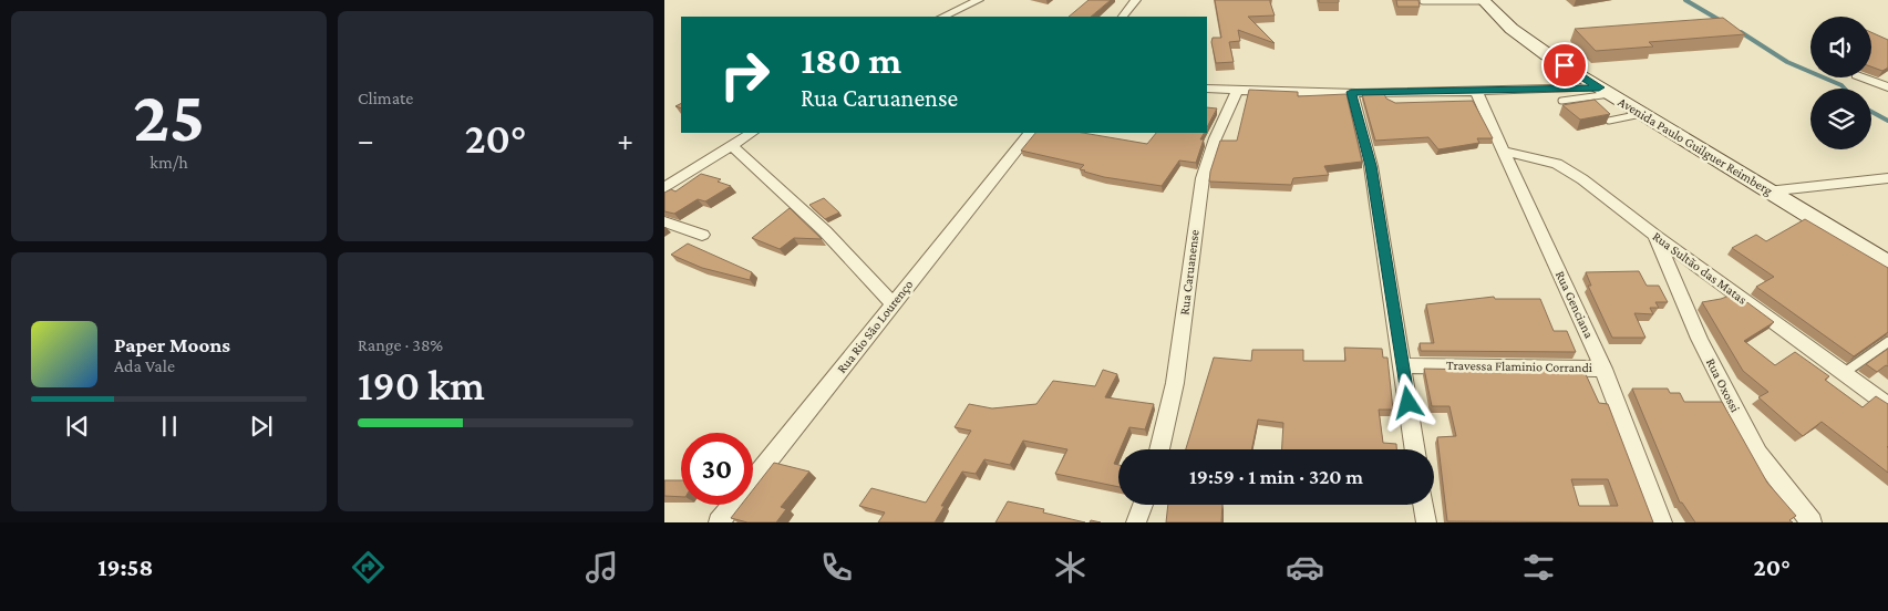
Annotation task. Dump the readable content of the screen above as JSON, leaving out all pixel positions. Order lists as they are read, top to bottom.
{
  "streets": {
    "main road": ["Avenida Paulo Guilguer Reimberg"],
    "street": [
      "Rua Sultão das Matas",
      "Rua Caruanense",
      "Rua Genciana",
      "Rua Rio São Lourenço",
      "Travessa Flaminio Corrandi",
      "Rua Oxossi"
    ]
  },
  "crossings": [
    ["Rua Sultão das Matas", "Rua Genciana"],
    ["Rua Sultão das Matas", "Rua Oxossi"],
    ["Rua Genciana", "Travessa Flaminio Corrandi"]
  ],
  "page": {
    "tile": [
      ["25", "km/h"],
      "Climate",
      ["Range · 38%", "190 km"]
    ],
    "turn": ["180 m", "Rua Caruanense"],
    "heat": ["−", "20°", "+"],
    "song": ["Paper Moons", "Ada Vale"],
    "limit": "30",
    "trip": "19:59 · 1 min · 320 m",
    "tabs": ["19:58", "20°"]
  }
}
